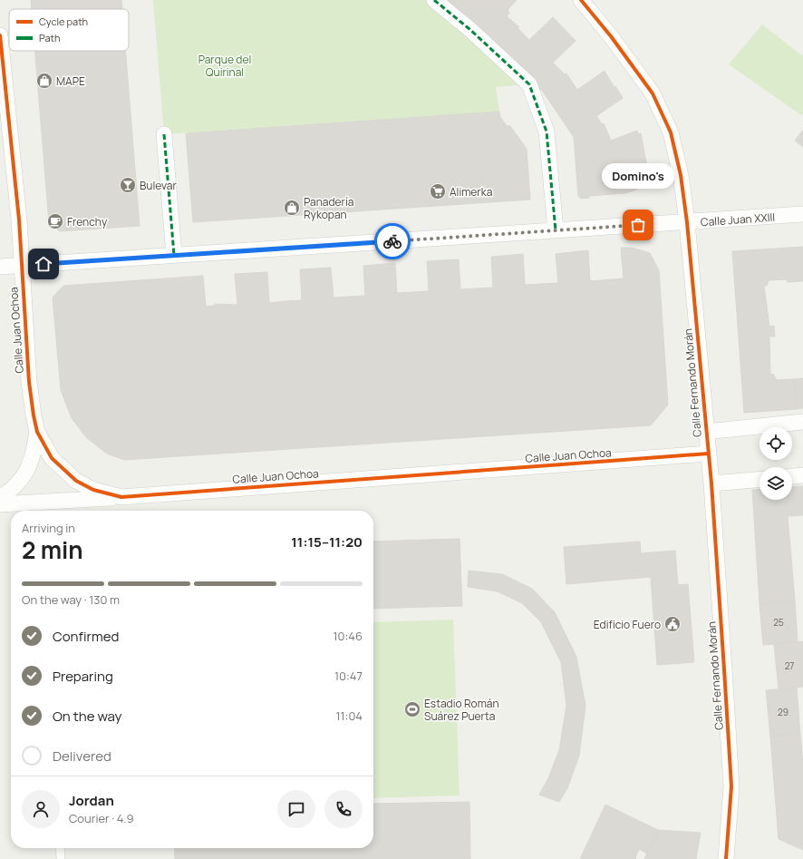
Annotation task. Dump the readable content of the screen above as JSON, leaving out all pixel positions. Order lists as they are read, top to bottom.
{
  "streets": {
    "street": ["Calle Juan XXIII", "Calle Juan Ochoa", "Calle Fernando Morán"]
  },
  "crossings": [
    ["Calle Juan XXIII", "Calle Juan Ochoa"],
    ["Calle Juan XXIII", "Calle Fernando Morán"],
    ["Calle Juan Ochoa", "Calle Fernando Morán"]
  ],
  "parks": ["Parque del Quirinal"],
  "places": {
    "shop": ["MAPE", "Panadería Rykopan"],
    "bar": ["Bulevar"],
    "supermarket": ["Alimerka"],
    "cafe": ["Frenchy"],
    "other": ["Domino's"],
    "public building": ["Edificio Fuero"],
    "sports": ["Estadio Román Suárez Puerta"]
  },
  "house_numbers": ["25", "27", "29"],
  "legend": ["Cycle path", "Path"],
  "page": {
    "bubble": "Domino's",
    "heading": ["2 min", "Arriving in", "11:15–11:20"],
    "panel": ["Jordan", "Courier · 4.9"],
    "bar": "On the way · 130 m",
    "list": [
      ["Confirmed", "10:46"],
      ["Preparing", "10:47"],
      ["On the way", "11:04"],
      "Delivered"
    ]
  }
}
